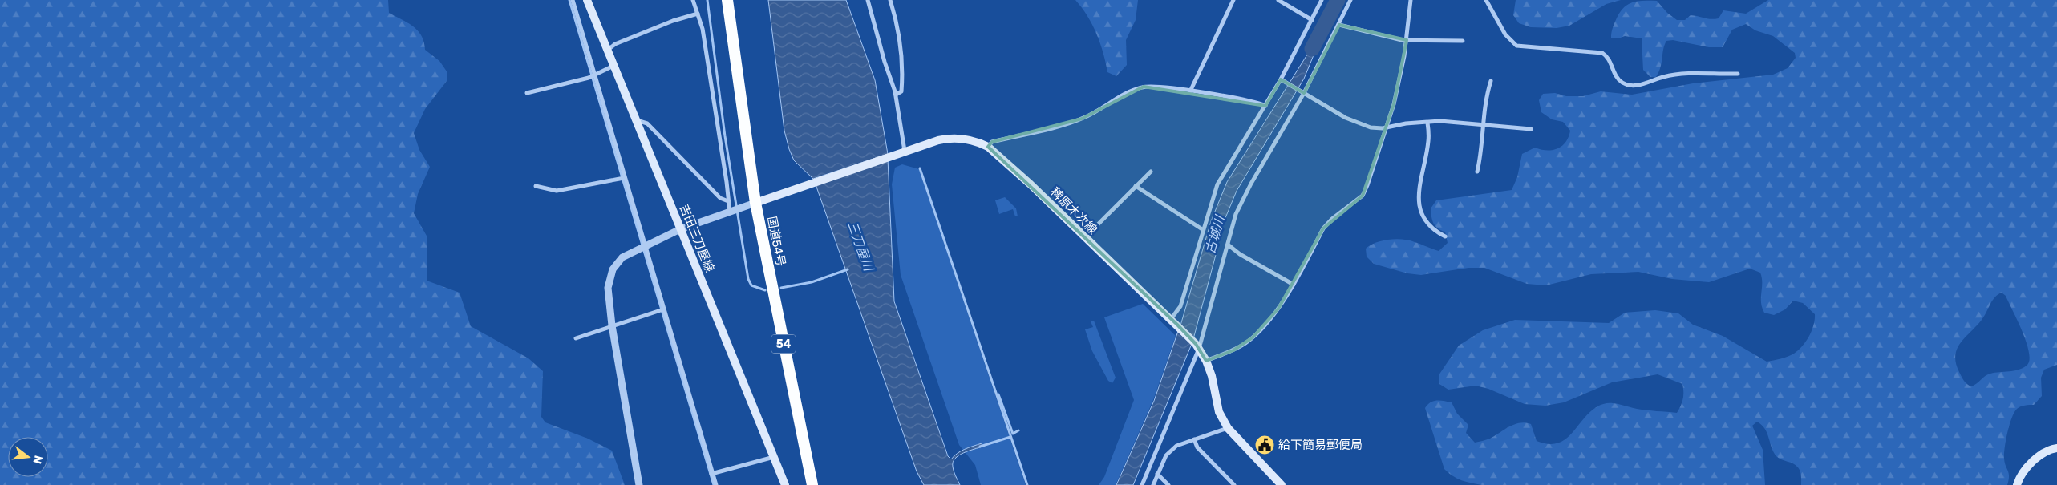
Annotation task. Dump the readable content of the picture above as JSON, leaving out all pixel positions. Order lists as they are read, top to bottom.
{
  "streets": {
    "highway": ["国道54号", "54"],
    "main road": ["稗原木次線", "吉田三刀屋線"]
  },
  "crossings": [
    ["稗原木次線", "国道54号"]
  ],
  "water": ["古城川", "三刀屋川"],
  "places": {
    "public building": ["給下簡易郵便局"]
  },
  "north": "right"
}
